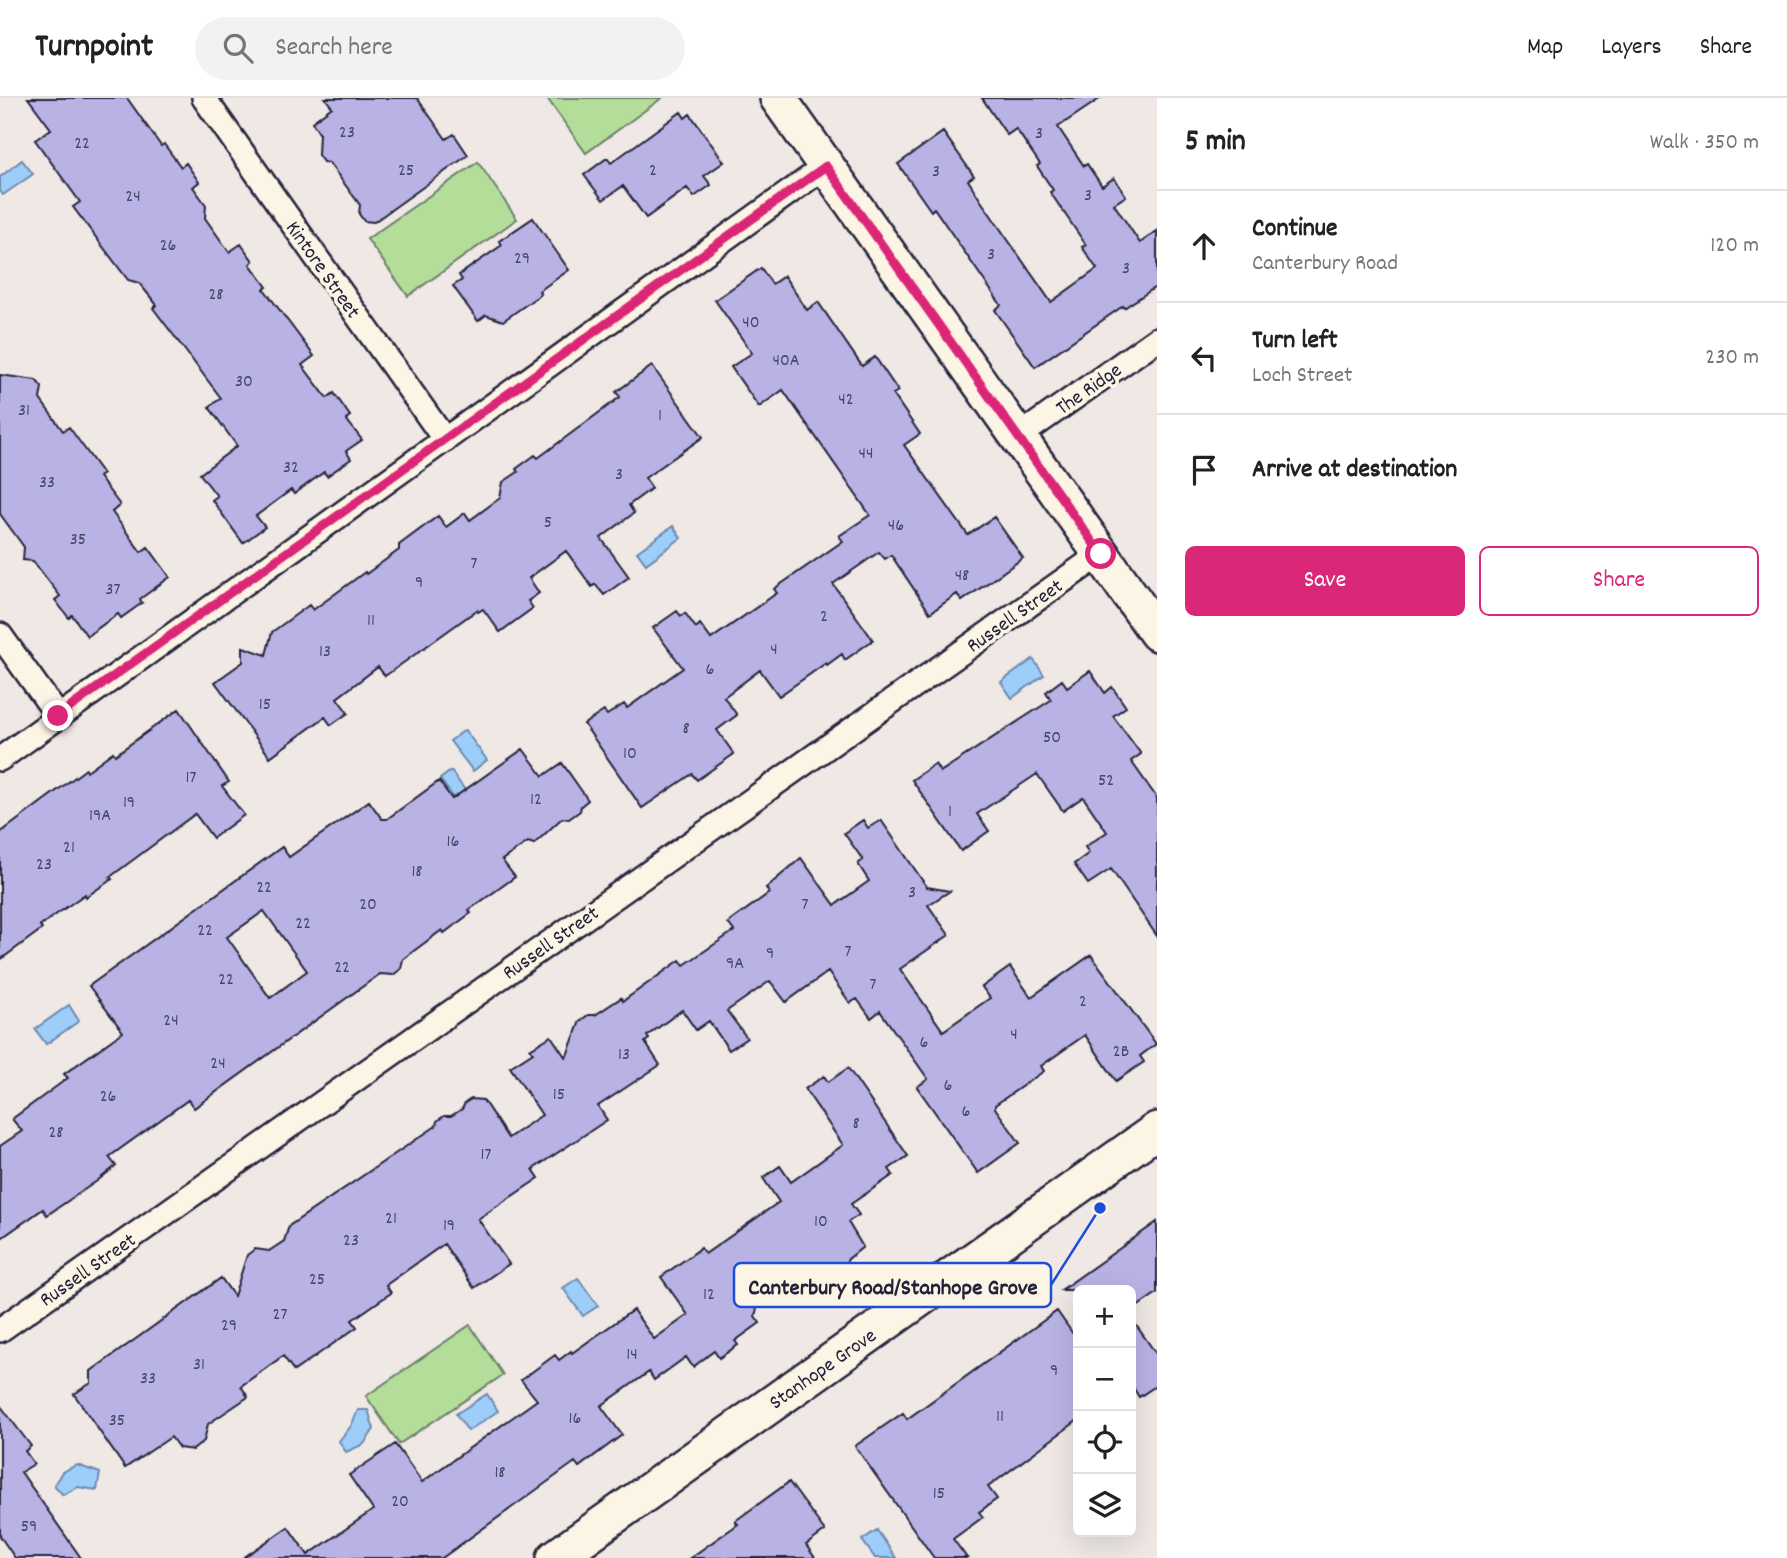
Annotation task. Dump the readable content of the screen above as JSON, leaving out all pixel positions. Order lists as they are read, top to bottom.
{
  "streets": {
    "main road": ["Stanhope Grove"],
    "street": ["Kintore Street", "The Ridge", "Russell Street"]
  },
  "places": ["Canterbury Road/Stanhope Grove"],
  "house_numbers": [
    "23",
    "3",
    "22",
    "25",
    "2",
    "3",
    "3",
    "24",
    "26",
    "3",
    "29",
    "3",
    "28",
    "40",
    "40A",
    "30",
    "42",
    "31",
    "1",
    "44",
    "32",
    "3",
    "33",
    "5",
    "46",
    "35",
    "7",
    "48",
    "9",
    "37",
    "2",
    "11",
    "4",
    "13",
    "6",
    "15",
    "8",
    "50",
    "10",
    "17",
    "52",
    "12",
    "19",
    "1",
    "19A",
    "16",
    "21",
    "23",
    "18",
    "22",
    "3",
    "20",
    "7",
    "22",
    "22",
    "7",
    "9",
    "9A",
    "22",
    "22",
    "7",
    "2",
    "24",
    "4",
    "6",
    "2B",
    "13",
    "24",
    "6",
    "15",
    "26",
    "6",
    "8",
    "28",
    "17",
    "21",
    "10",
    "19",
    "23",
    "25",
    "12",
    "27",
    "29",
    "14",
    "31",
    "9",
    "33",
    "11",
    "16",
    "35",
    "18",
    "15",
    "20",
    "59"
  ],
  "page": {
    "header": "Turnpoint",
    "search": "Search here",
    "nav": ["Map", "Layers", "Share"],
    "heading": ["5 min", "Walk · 350 m"],
    "list": [
      ["Continue", "Canterbury Road", "120 m"],
      ["Turn left", "Loch Street", "230 m"],
      "Arrive at destination"
    ],
    "buttons": ["Save", "Share"],
    "map_buttons": ["+", "−"]
  }
}
